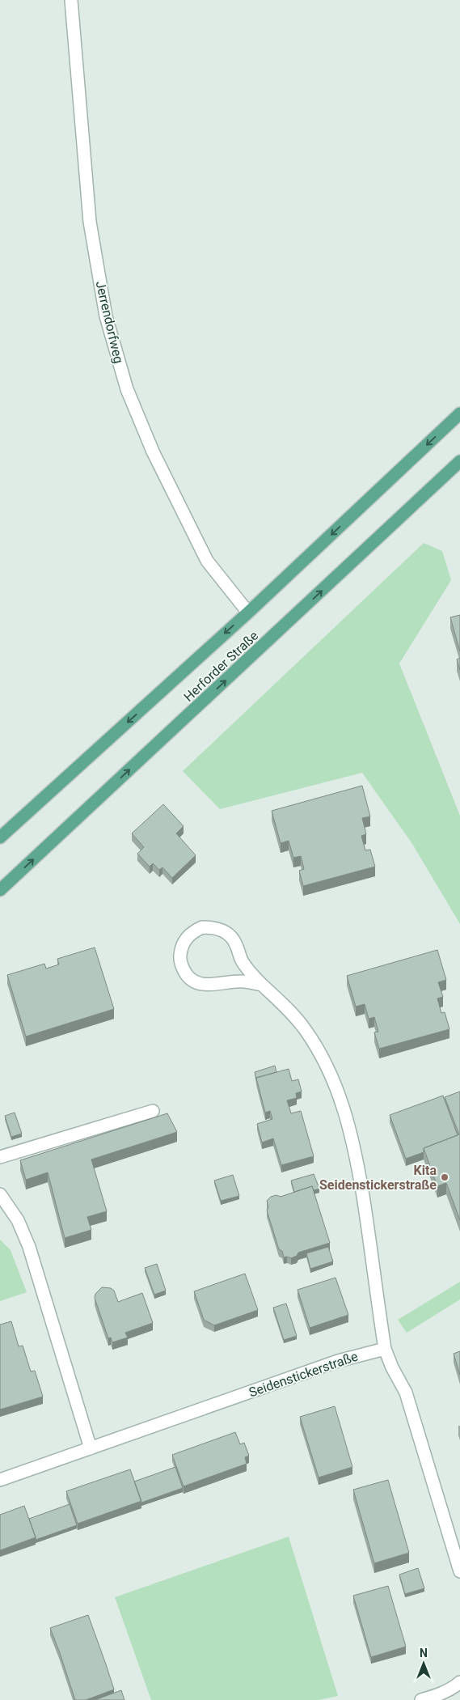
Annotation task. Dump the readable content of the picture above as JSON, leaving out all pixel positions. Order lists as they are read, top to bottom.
{
  "streets": {
    "main road": ["Herforder Straße"],
    "street": ["Jerrendorfweg", "Seidenstickerstraße"]
  },
  "crossings": [
    ["Jerrendorfweg", "Herforder Straße"]
  ],
  "places": ["Kita Seidenstickerstraße"],
  "north": "top"
}
